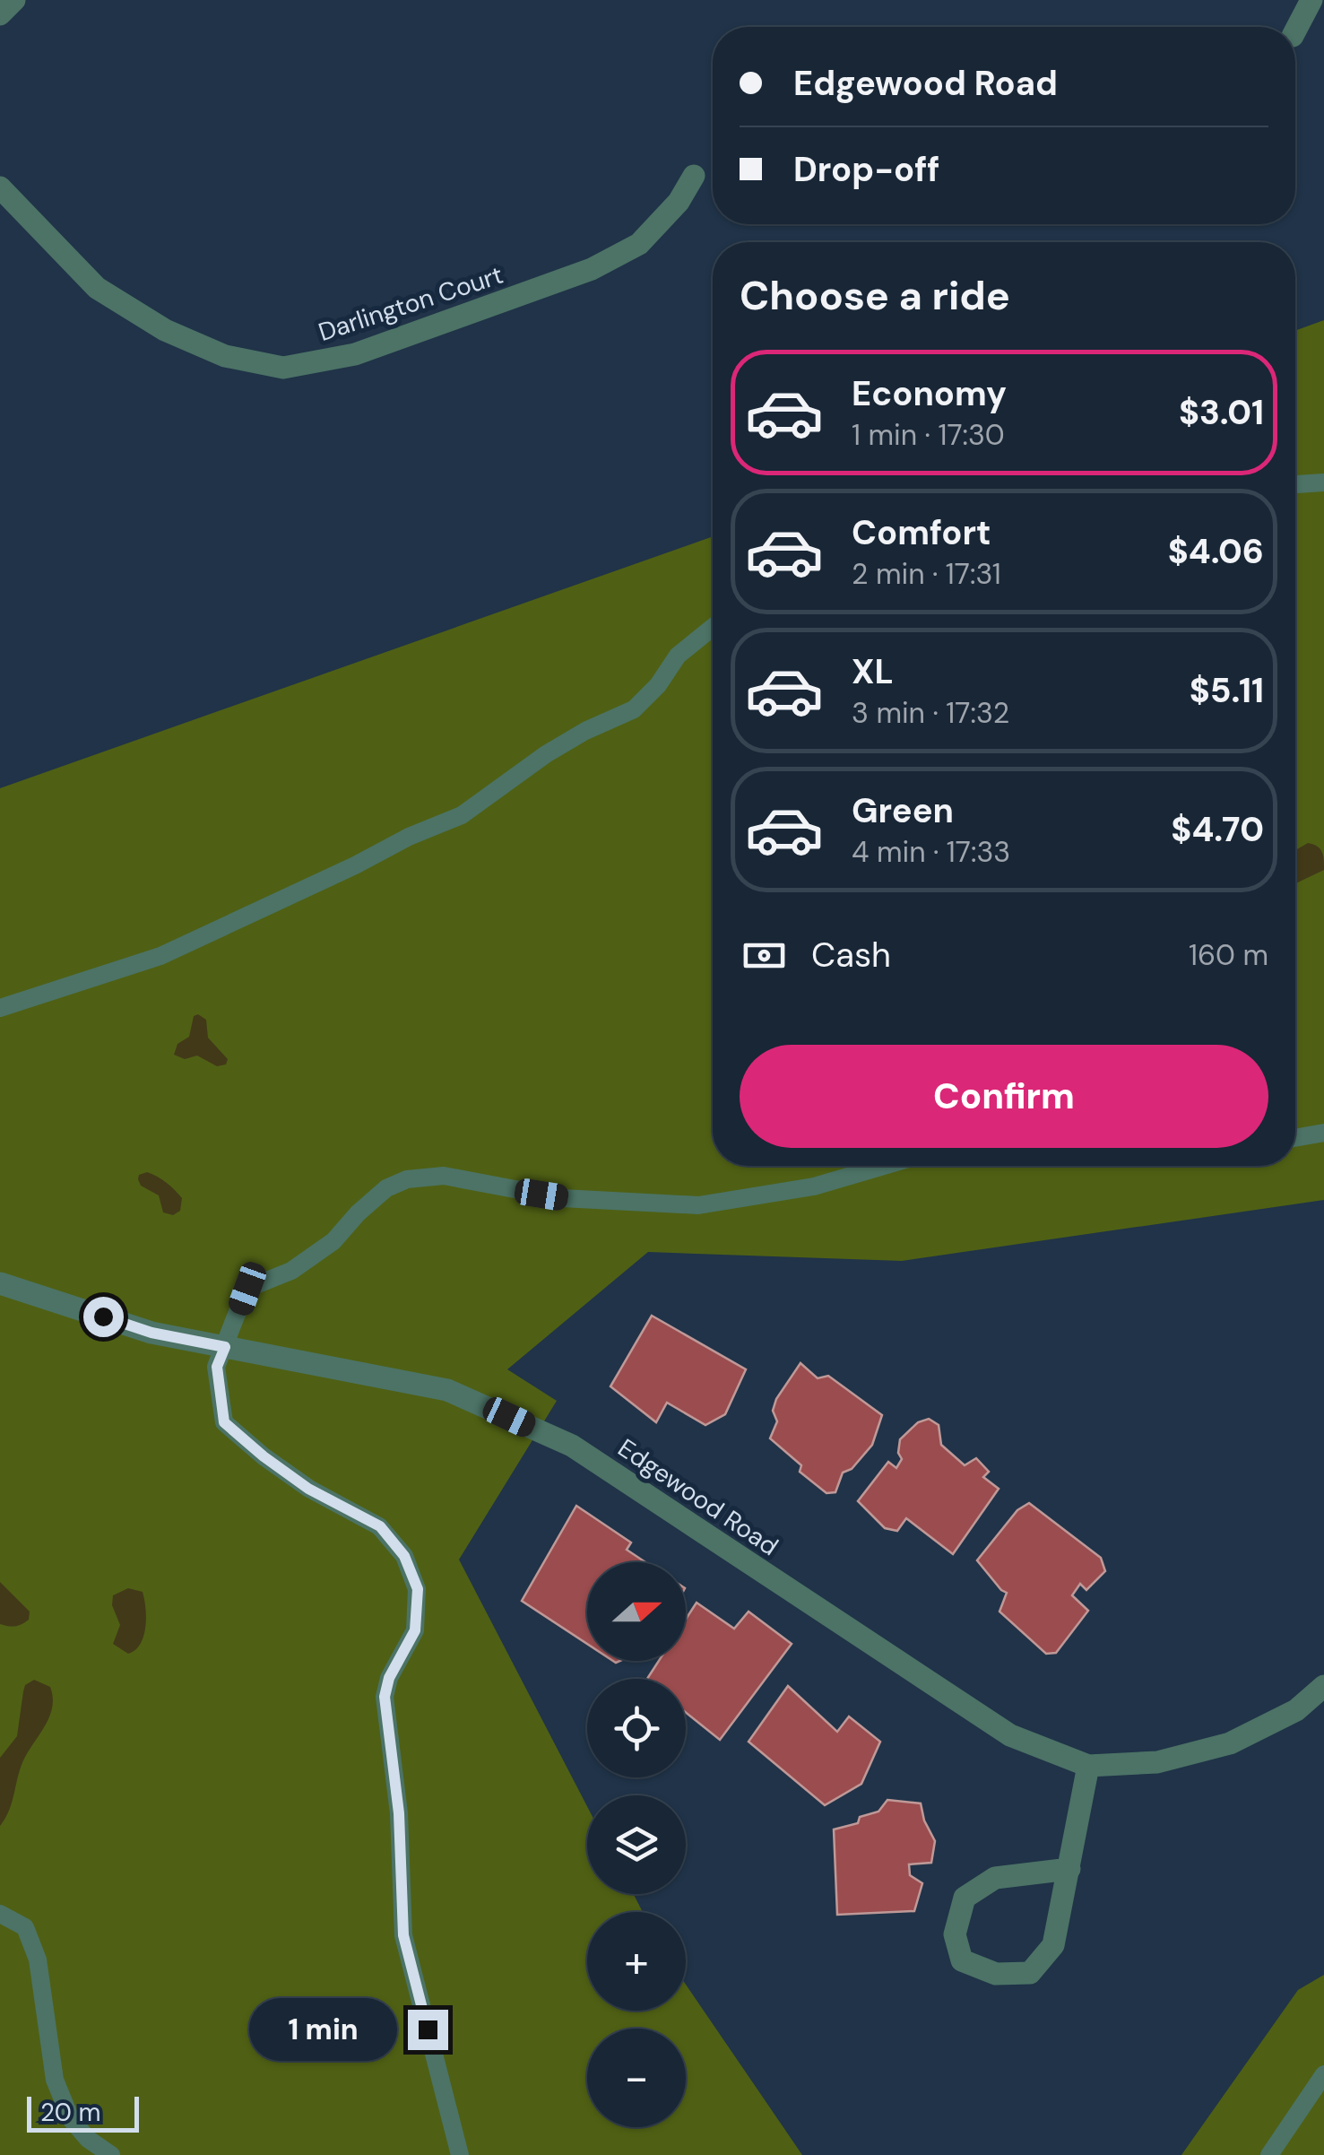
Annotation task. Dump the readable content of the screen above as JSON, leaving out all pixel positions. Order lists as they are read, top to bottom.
{
  "streets": {
    "street": ["Darlington Court", "Edgewood Road"]
  },
  "scale_bar": "20 m",
  "north": "right",
  "page": {
    "banner": ["Edgewood Road", "Drop-off"],
    "heading": "Choose a ride",
    "list": [
      {
        "name": "Economy",
        "note": "1 min · 17:30",
        "value": "$3.01"
      },
      {
        "name": "Comfort",
        "note": "2 min · 17:31",
        "value": "$4.06"
      },
      {
        "name": "XL",
        "note": "3 min · 17:32",
        "value": "$5.11"
      },
      {
        "name": "Green",
        "note": "4 min · 17:33",
        "value": "$4.70"
      }
    ],
    "pay": ["Cash", "160 m"],
    "buttons": "Confirm",
    "map_buttons": ["+", "−"],
    "bubble": "1 min",
    "scale": "20 m"
  }
}
